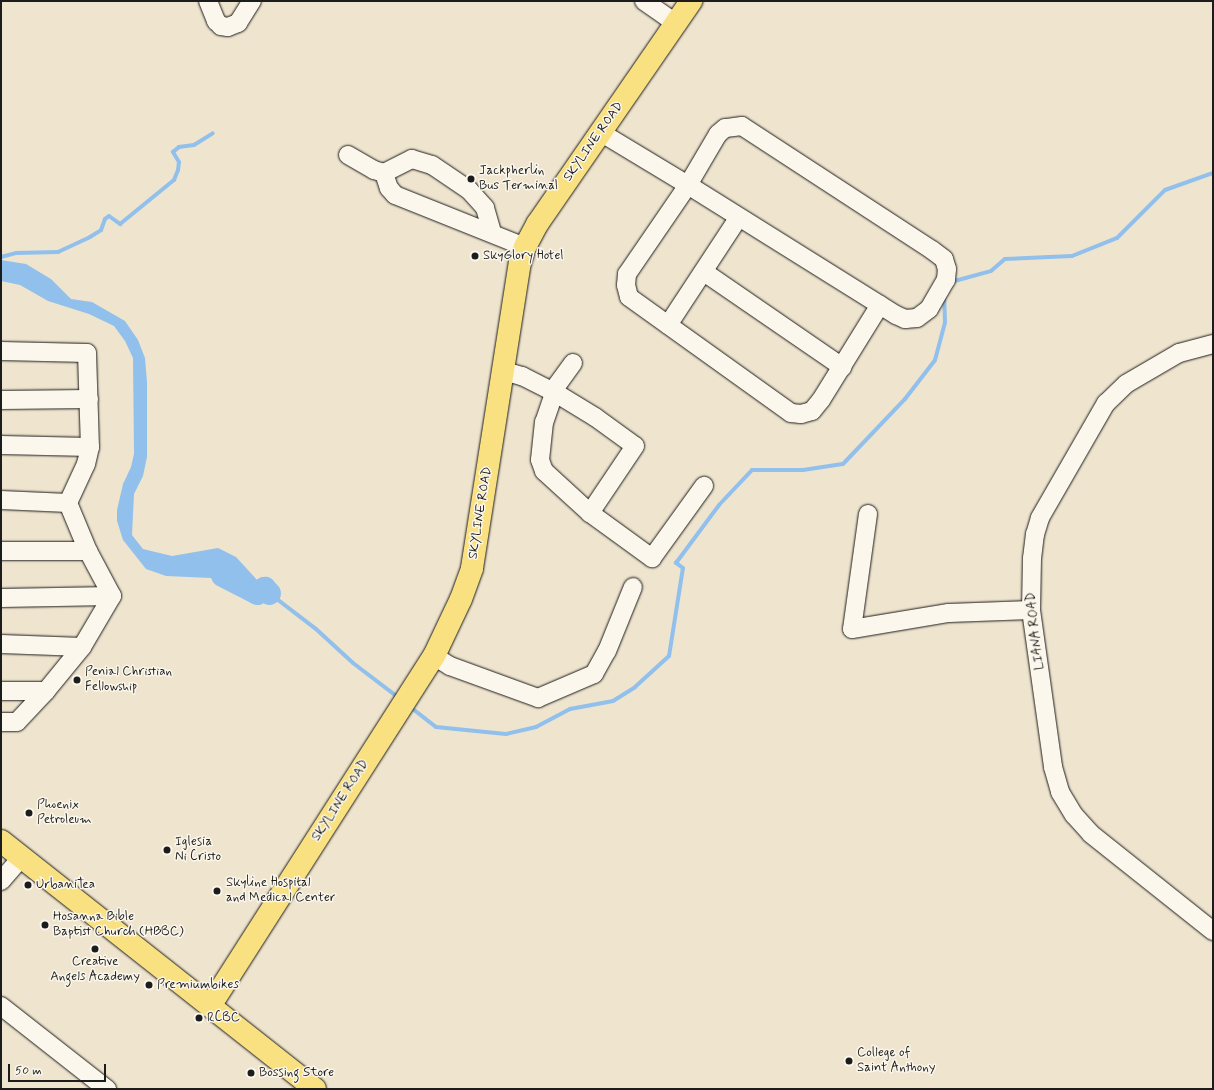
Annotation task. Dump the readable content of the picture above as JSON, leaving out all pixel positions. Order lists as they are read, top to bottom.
{
  "streets": {
    "main road": ["SKYLINE ROAD"],
    "street": ["LIANA ROAD"]
  },
  "places": [
    "Jackpherlin Bus Terminal",
    "SkyGlory Hotel",
    "Penial Christian Fellowship",
    "Phoenix Petroleum",
    "Iglesia Ni Cristo",
    "UrbaniTea",
    "Skyline Hospital and Medical Center",
    "Hosanna Bible Baptist Church (HBBC)",
    "Creative Angels Academy",
    "Premiumbikes",
    "RCBC",
    "College of Saint Anthony",
    "Bossing Store"
  ],
  "scale_bar": "50 m"
}
